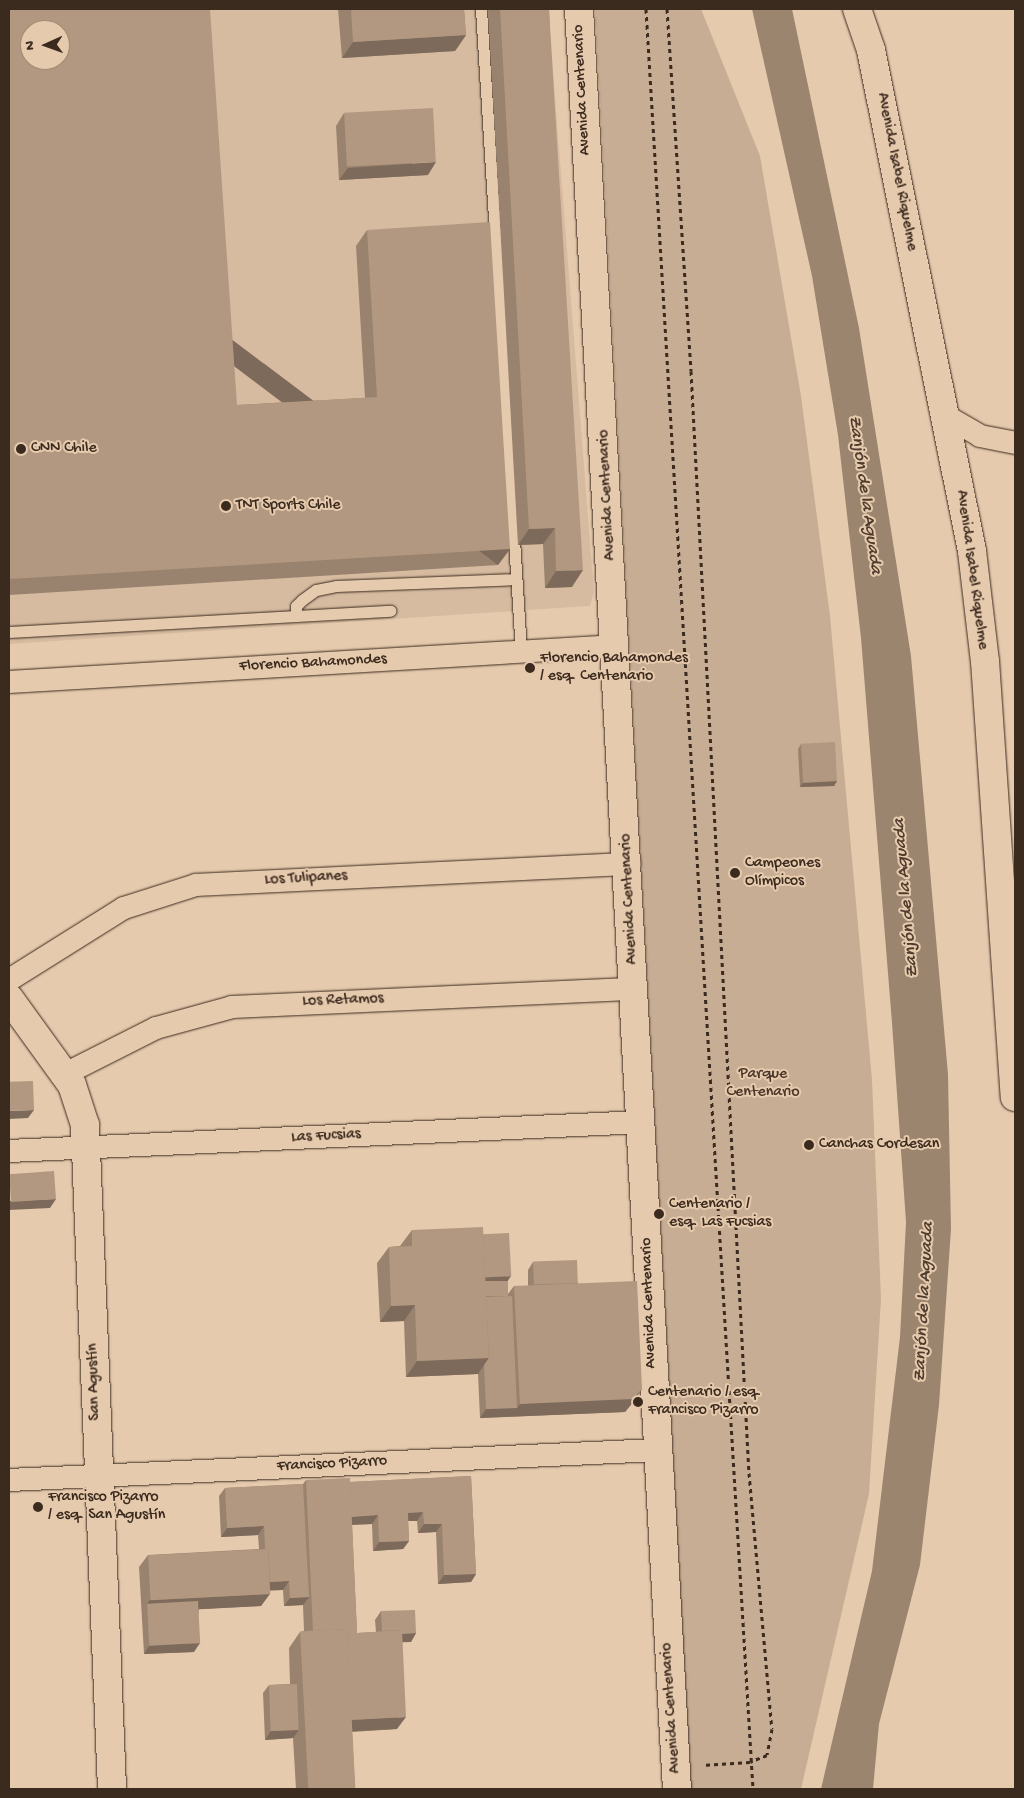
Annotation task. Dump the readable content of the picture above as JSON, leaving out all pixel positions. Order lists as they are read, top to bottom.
{
  "streets": {
    "main road": ["Avenida Centenario", "Avenida Isabel Riquelme", "San Agustín"],
    "street": [
      "Florencio Bahamondes",
      "Los Tulipanes",
      "Los Retamos",
      "Las Fucsias",
      "Francisco Pizarro"
    ]
  },
  "crossings": [
    ["Avenida Centenario", "Florencio Bahamondes"],
    ["Avenida Centenario", "Los Tulipanes"],
    ["Avenida Centenario", "Los Retamos"],
    ["Avenida Centenario", "Las Fucsias"],
    ["Avenida Centenario", "Francisco Pizarro"],
    ["Los Retamos", "San Agustín"],
    ["Las Fucsias", "San Agustín"],
    ["San Agustín", "Francisco Pizarro"]
  ],
  "water": ["Zanjón de la Aguada"],
  "parks": ["Parque Centenario"],
  "places": [
    "CNN Chile",
    "TNT Sports Chile",
    "Florencio Bahamondes / esq. Centenario",
    "Campeones Olímpicos",
    "Canchas Cordesan",
    "Centenario / esq. Las Fucsias",
    "Centenario / esq. Francisco Pizarro",
    "Francisco Pizarro / esq. San Agustín"
  ],
  "north": "left"
}
